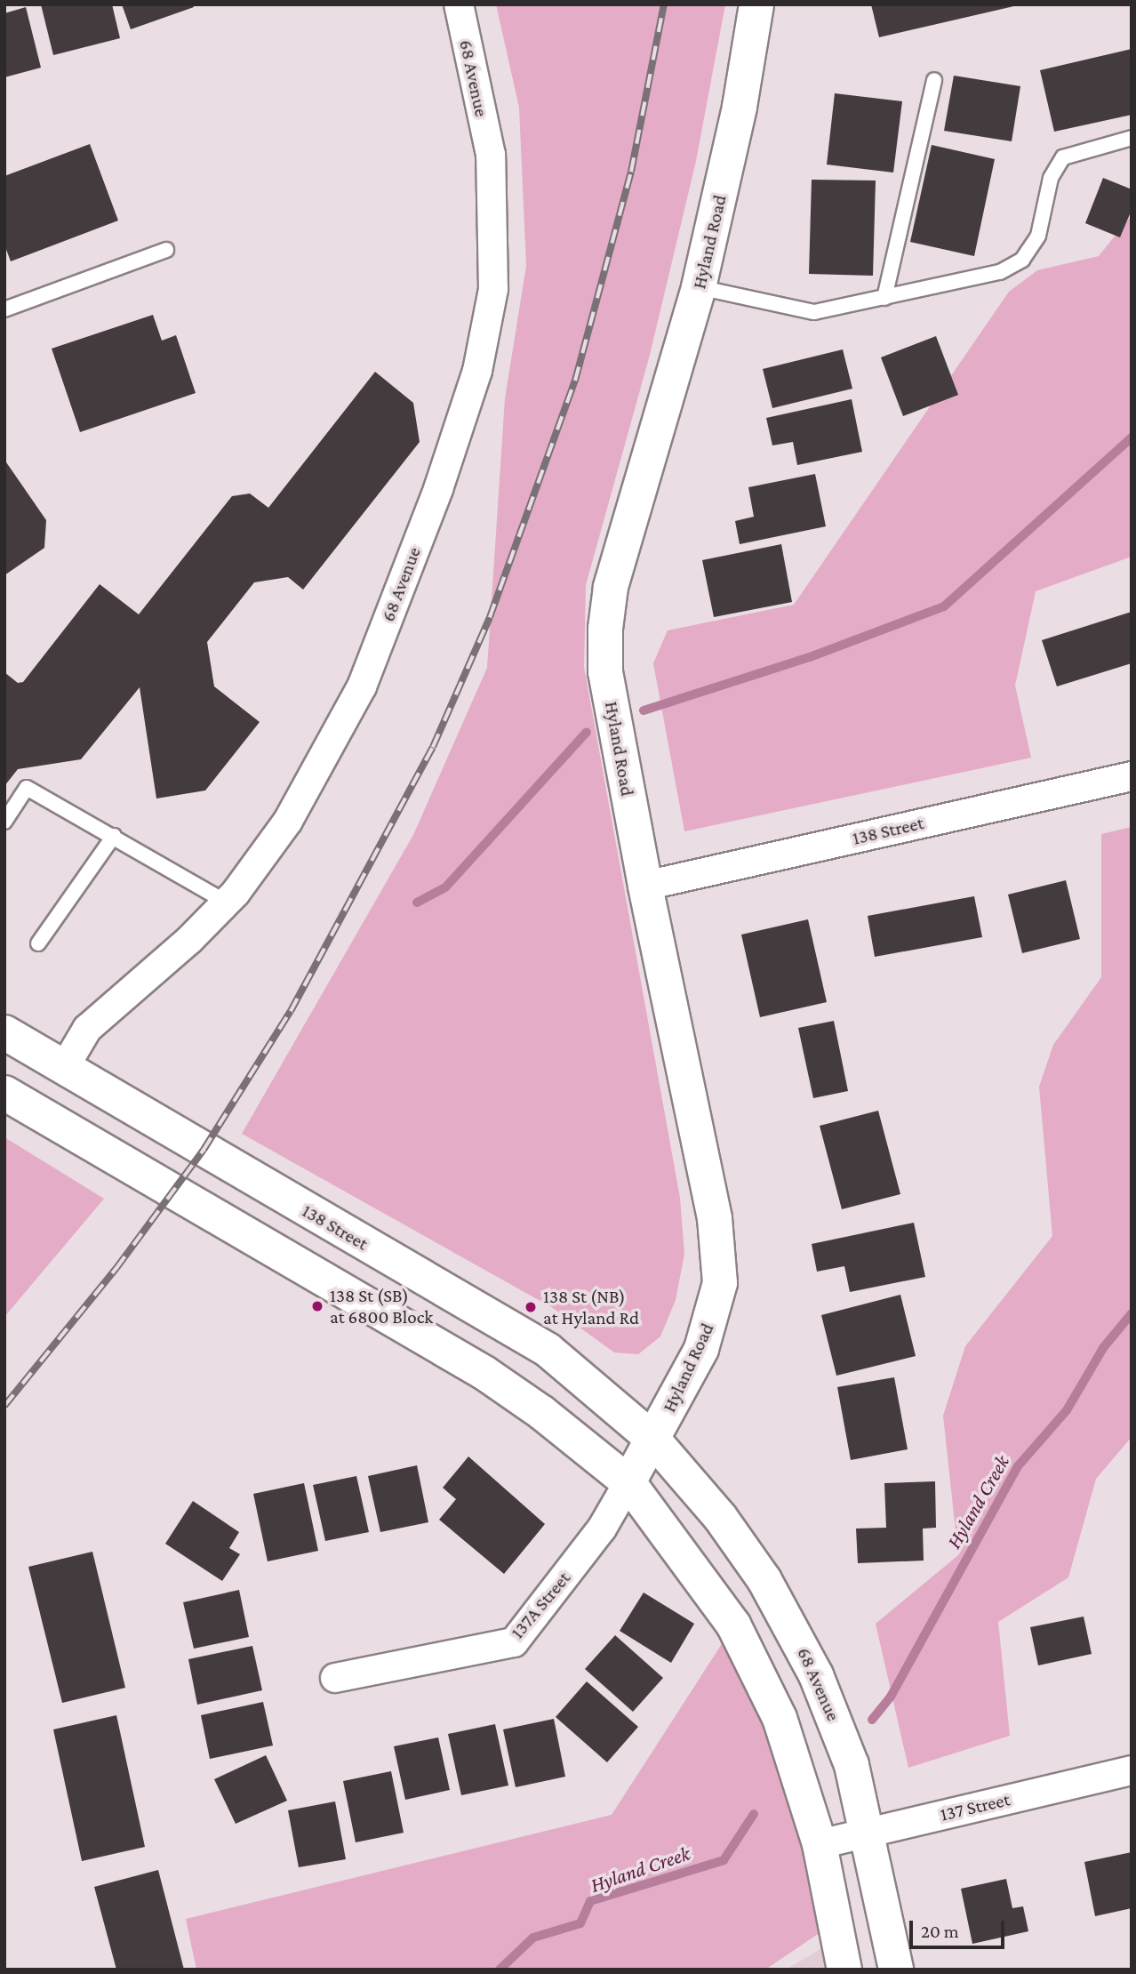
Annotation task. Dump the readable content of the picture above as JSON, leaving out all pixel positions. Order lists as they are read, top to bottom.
{
  "streets": {
    "main road": ["68 Avenue", "Hyland Road", "138 Street"],
    "street": ["137A Street", "137 Street"]
  },
  "crossings": [
    ["68 Avenue", "Hyland Road"],
    ["68 Avenue", "138 Street"],
    ["68 Avenue", "137 Street"],
    ["Hyland Road", "138 Street"],
    ["Hyland Road", "137A Street"]
  ],
  "water": ["Hyland Creek"],
  "places": ["138 St (SB) at 6800 Block", "138 St (NB) at Hyland Rd"],
  "scale_bar": "20 m"
}
